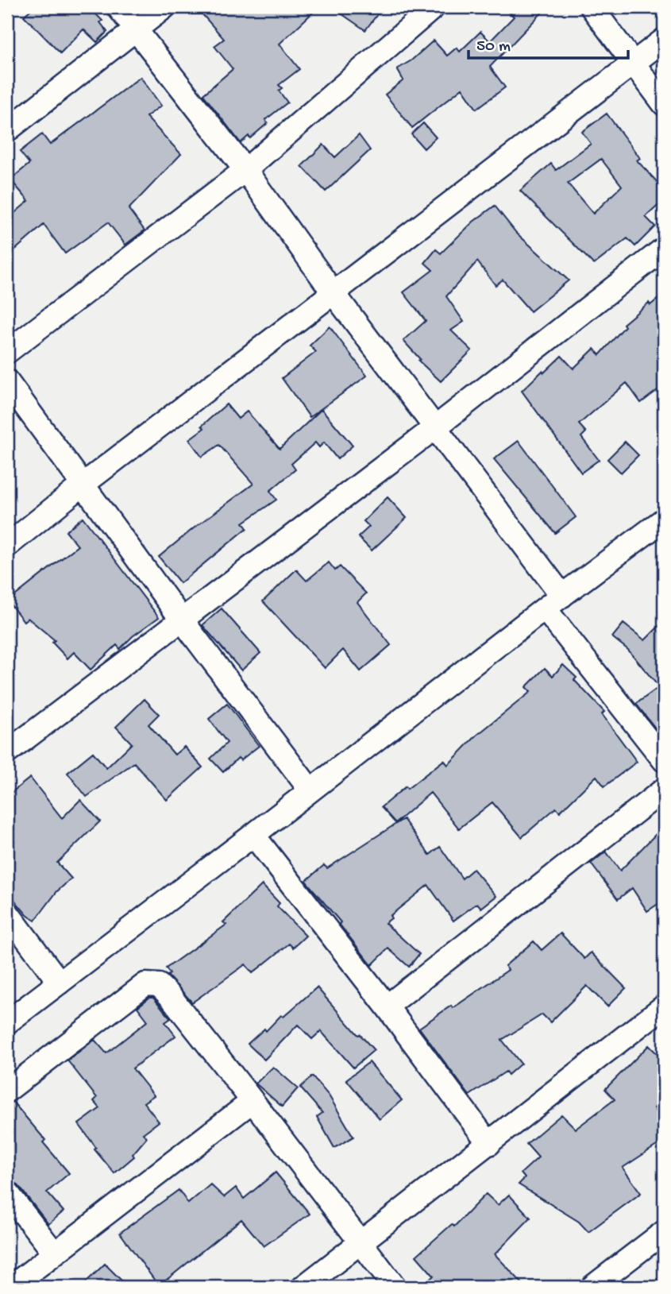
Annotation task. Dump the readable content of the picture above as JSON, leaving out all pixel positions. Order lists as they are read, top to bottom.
{
  "scale_bar": "50 m"
}
